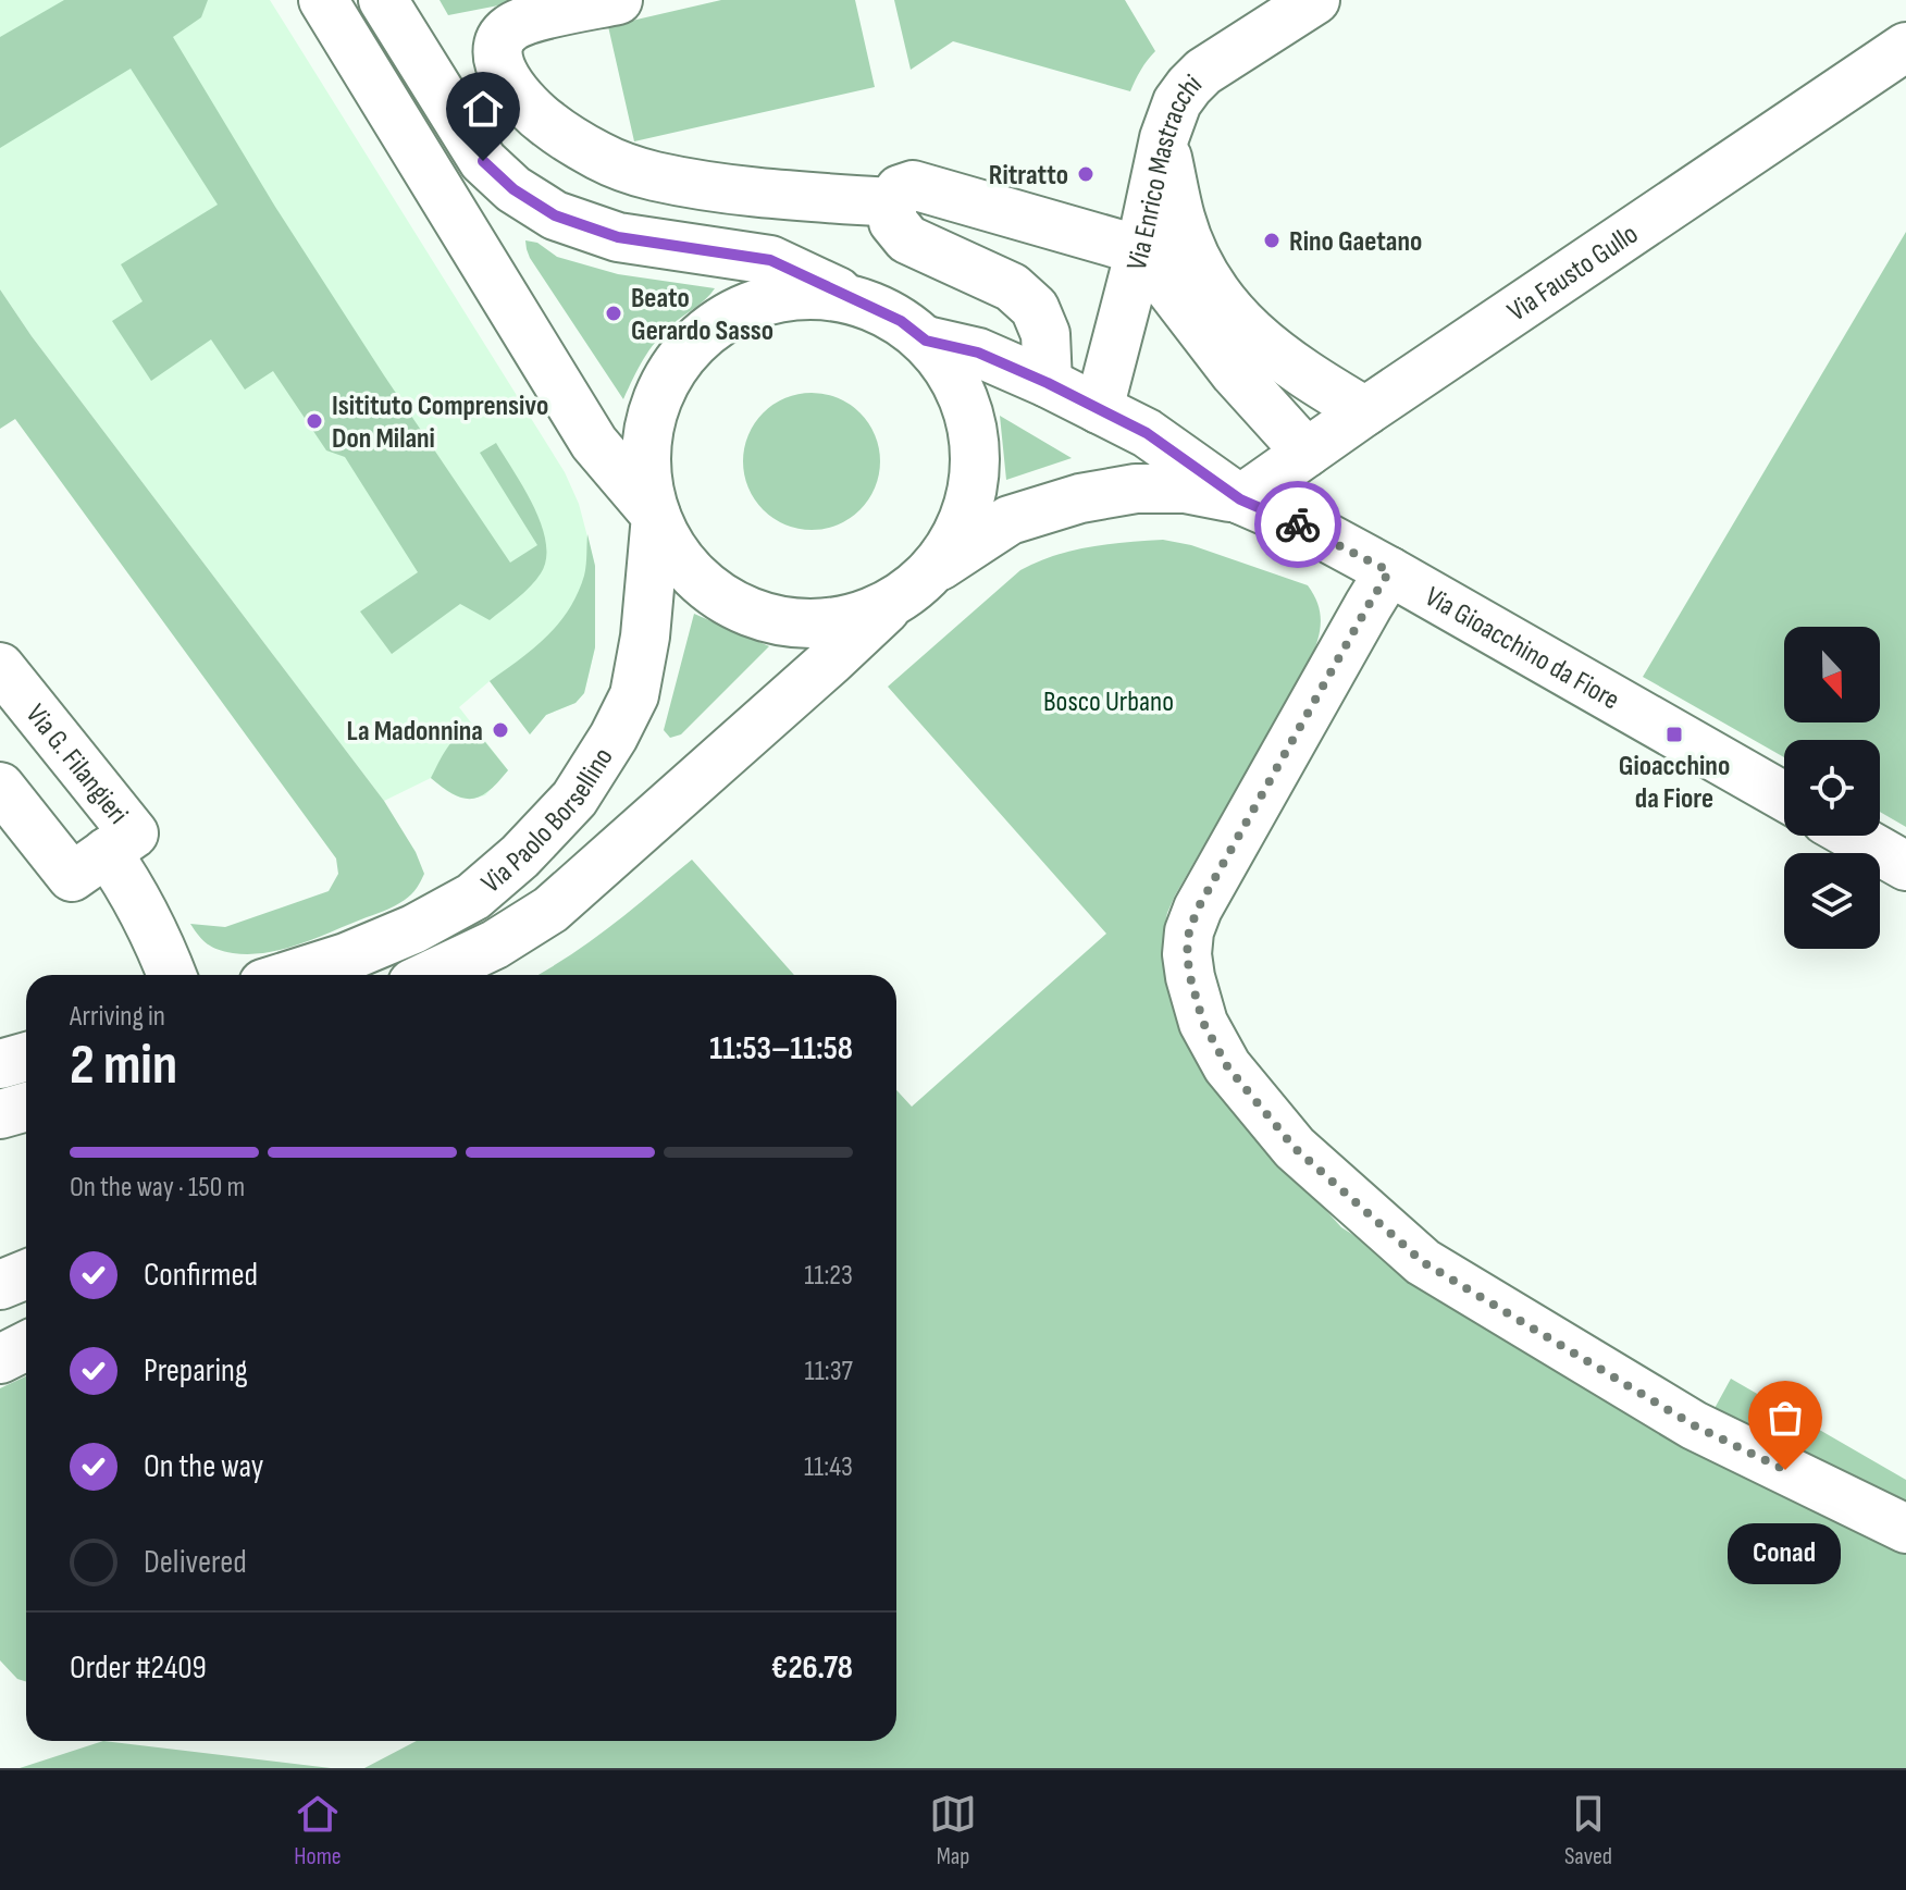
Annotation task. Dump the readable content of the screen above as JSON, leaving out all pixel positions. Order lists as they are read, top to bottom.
{
  "streets": {
    "street": [
      "Via Enrico Mastracchi",
      "Via Fausto Gullo",
      "Via Gioacchino da Fiore",
      "Via G. Filangieri",
      "Via Paolo Borsellino"
    ]
  },
  "crossings": [
    ["Via Fausto Gullo", "Via Gioacchino da Fiore"]
  ],
  "parks": ["Bosco Urbano"],
  "places": {
    "other": [
      "Ritratto",
      "Rino Gaetano",
      "Beato Gerardo Sasso",
      "Isitituto Comprensivo Don Milani",
      "La Madonnina",
      "Conad"
    ],
    "transit": ["Gioacchino da Fiore"]
  },
  "north": "bottom",
  "page": {
    "heading": ["2 min", "Arriving in", "11:53–11:58"],
    "panel": ["Order #2409", "€26.78"],
    "bar": "On the way · 150 m",
    "list": [
      ["Confirmed", "11:23"],
      ["Preparing", "11:37"],
      ["On the way", "11:43"],
      "Delivered"
    ],
    "bubble": "Conad",
    "tabs": ["Home", "Map", "Saved"]
  }
}
